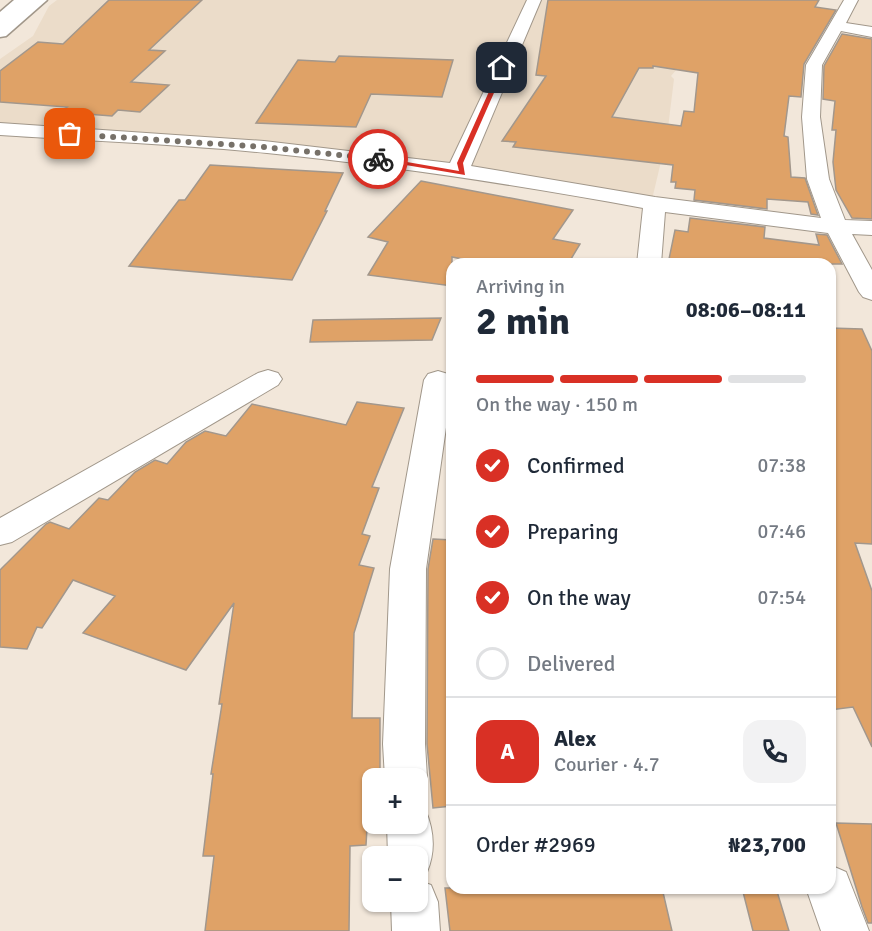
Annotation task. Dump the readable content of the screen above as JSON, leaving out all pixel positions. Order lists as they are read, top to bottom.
{
  "page": {
    "heading": ["2 min", "Arriving in", "08:06–08:11"],
    "panel": [
      "Alex",
      "Courier · 4.7",
      "Order #2969",
      "₦23,700"
    ],
    "bar": "On the way · 150 m",
    "list": [
      ["Confirmed", "07:38"],
      ["Preparing", "07:46"],
      ["On the way", "07:54"],
      "Delivered"
    ],
    "round": "A",
    "map_buttons": ["+", "−"]
  }
}
